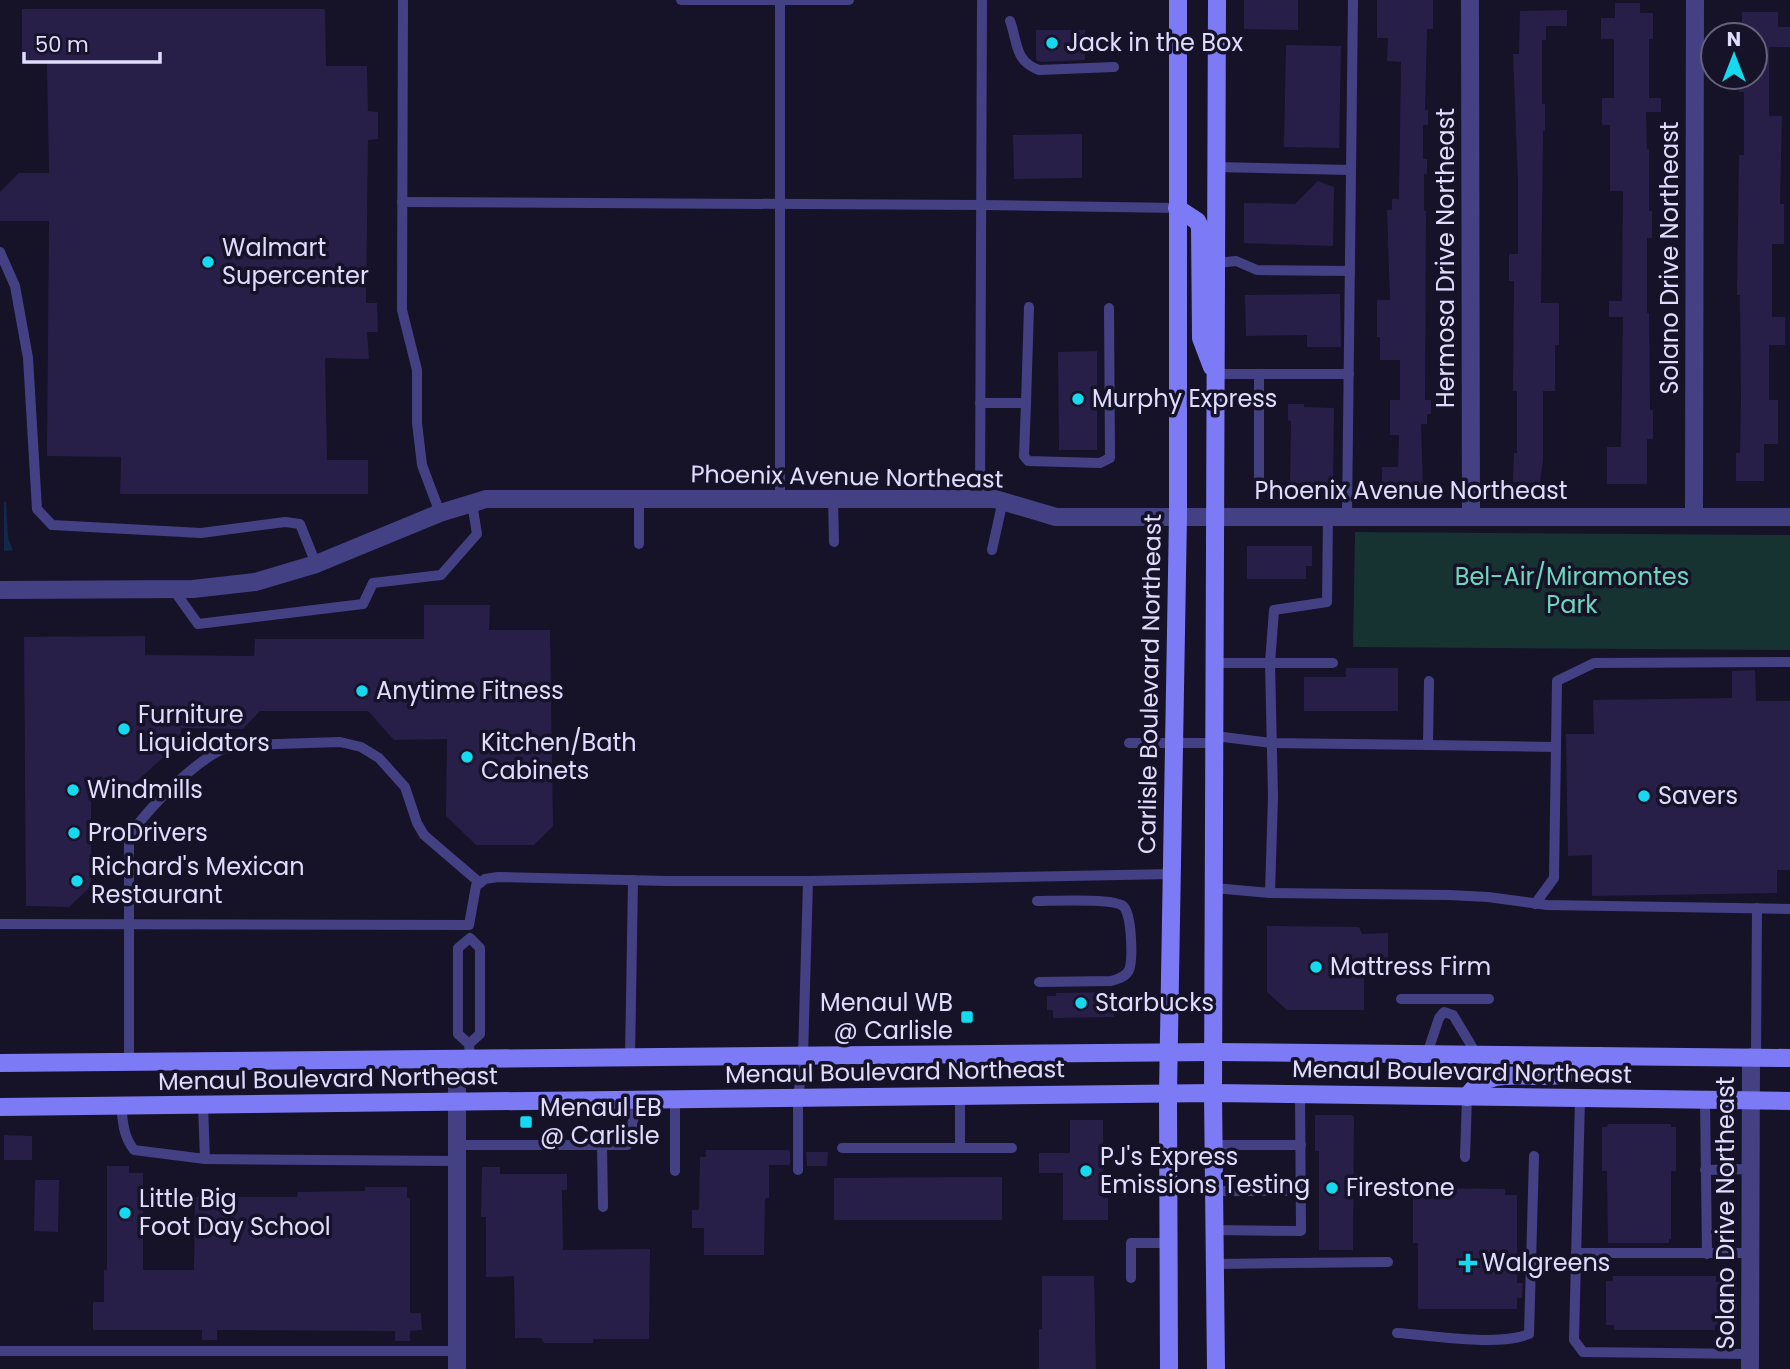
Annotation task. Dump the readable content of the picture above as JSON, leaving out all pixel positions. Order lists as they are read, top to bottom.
{
  "streets": {
    "main road": ["Carlisle Boulevard Northeast", "Menaul Boulevard Northeast"],
    "street": ["Hermosa Drive Northeast", "Solano Drive Northeast", "Phoenix Avenue Northeast"]
  },
  "crossings": [
    ["Hermosa Drive Northeast", "Phoenix Avenue Northeast"],
    ["Solano Drive Northeast", "Phoenix Avenue Northeast"],
    ["Solano Drive Northeast", "Menaul Boulevard Northeast"],
    ["Phoenix Avenue Northeast", "Carlisle Boulevard Northeast"],
    ["Carlisle Boulevard Northeast", "Menaul Boulevard Northeast"]
  ],
  "parks": ["Bel-Air/Miramontes Park"],
  "places": {
    "other": [
      "Jack in the Box",
      "Walmart Supercenter",
      "Murphy Express",
      "Anytime Fitness",
      "Furniture Liquidators",
      "Kitchen/Bath Cabinets",
      "Windmills",
      "Savers",
      "ProDrivers",
      "Richard's Mexican Restaurant",
      "Mattress Firm",
      "Starbucks",
      "PJ's Express Emissions Testing",
      "Firestone",
      "Little Big Foot Day School"
    ],
    "transit": ["Menaul WB @ Carlisle", "Menaul EB @ Carlisle"],
    "health": ["Walgreens"]
  },
  "scale_bar": "50 m",
  "north": "top"
}
